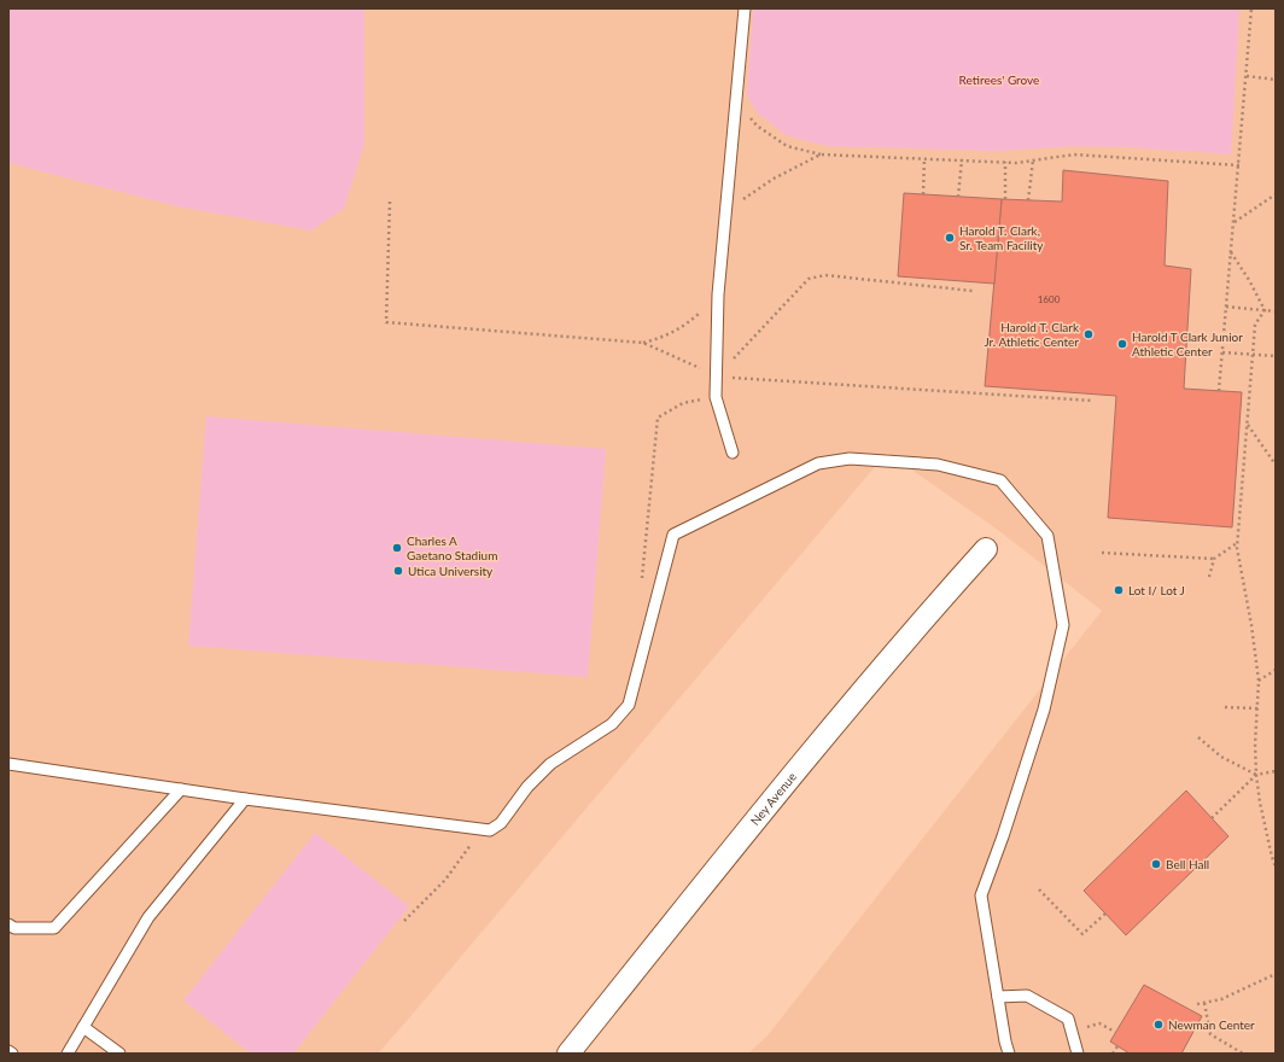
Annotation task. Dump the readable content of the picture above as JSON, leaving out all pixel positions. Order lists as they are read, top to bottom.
{
  "streets": {
    "street": ["Ney Avenue"]
  },
  "parks": ["Retirees' Grove"],
  "places": [
    "Harold T. Clark, Sr. Team Facility",
    "Harold T. Clark Jr. Athletic Center",
    "Harold T Clark Junior Athletic Center",
    "Charles A Gaetano Stadium",
    "Utica University",
    "Lot I/ Lot J",
    "Bell Hall",
    "Newman Center"
  ],
  "house_numbers": ["1600"]
}
